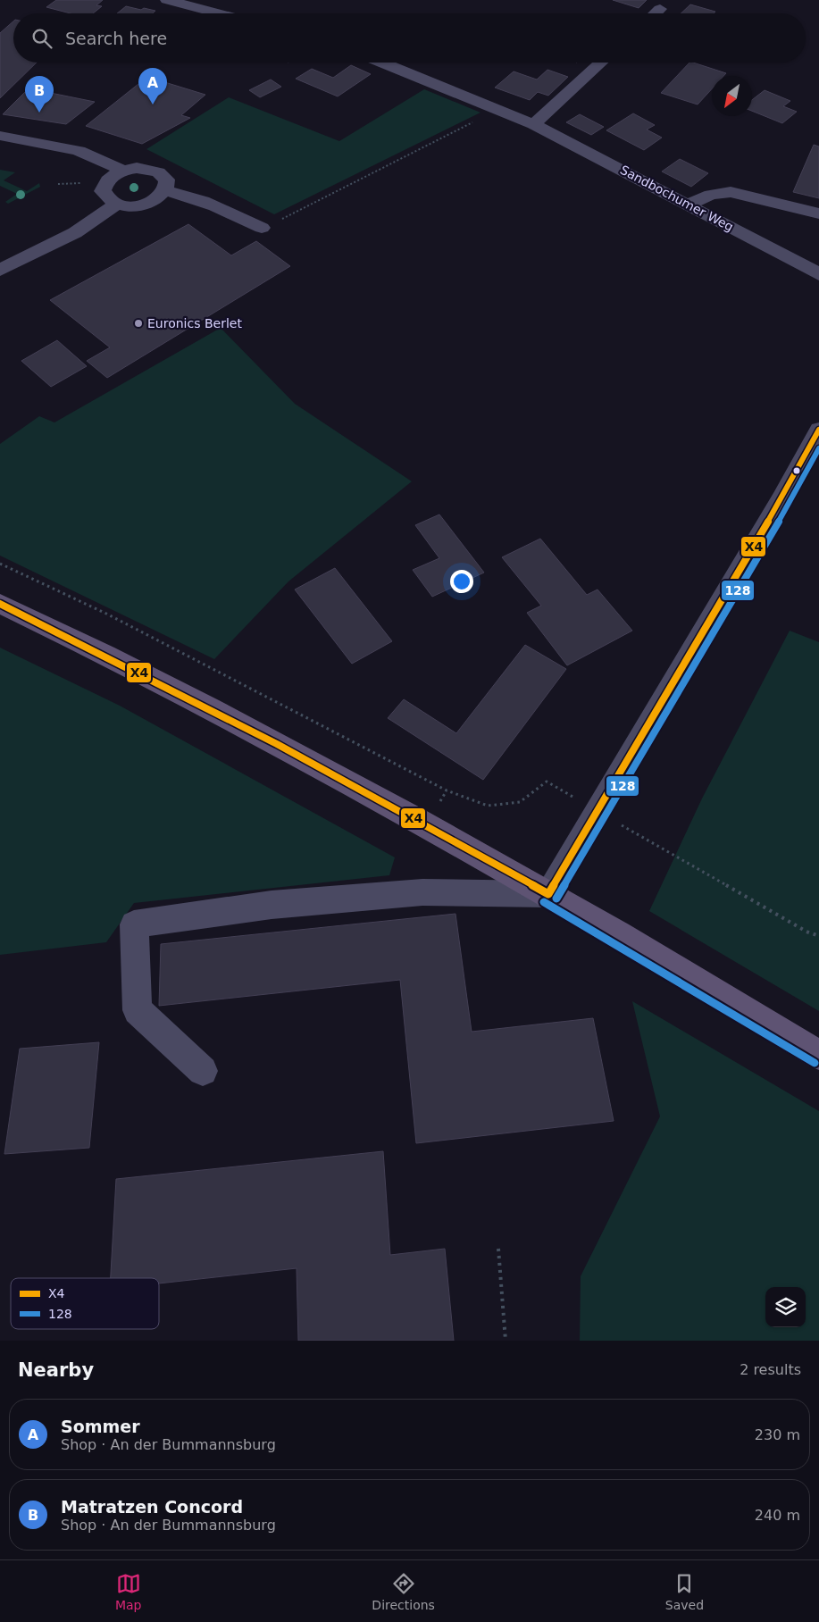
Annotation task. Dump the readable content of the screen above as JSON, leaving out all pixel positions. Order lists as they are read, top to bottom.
{
  "streets": {
    "street": ["Sandbochumer Weg"]
  },
  "places": ["Euronics Berlet"],
  "lines": ["transit line X4", "transit line 128"],
  "legend": ["X4", "128"],
  "north": "bottom left",
  "page": {
    "search": "Search here",
    "pins": ["A", "B"],
    "heading": ["Nearby", "2 results"],
    "list": [
      {
        "mark": "A",
        "name": "Sommer",
        "note": "Shop · An der Bummannsburg",
        "value": "230 m"
      },
      {
        "mark": "B",
        "name": "Matratzen Concord",
        "note": "Shop · An der Bummannsburg",
        "value": "240 m"
      }
    ],
    "nav": ["Map", "Directions", "Saved"]
  }
}
